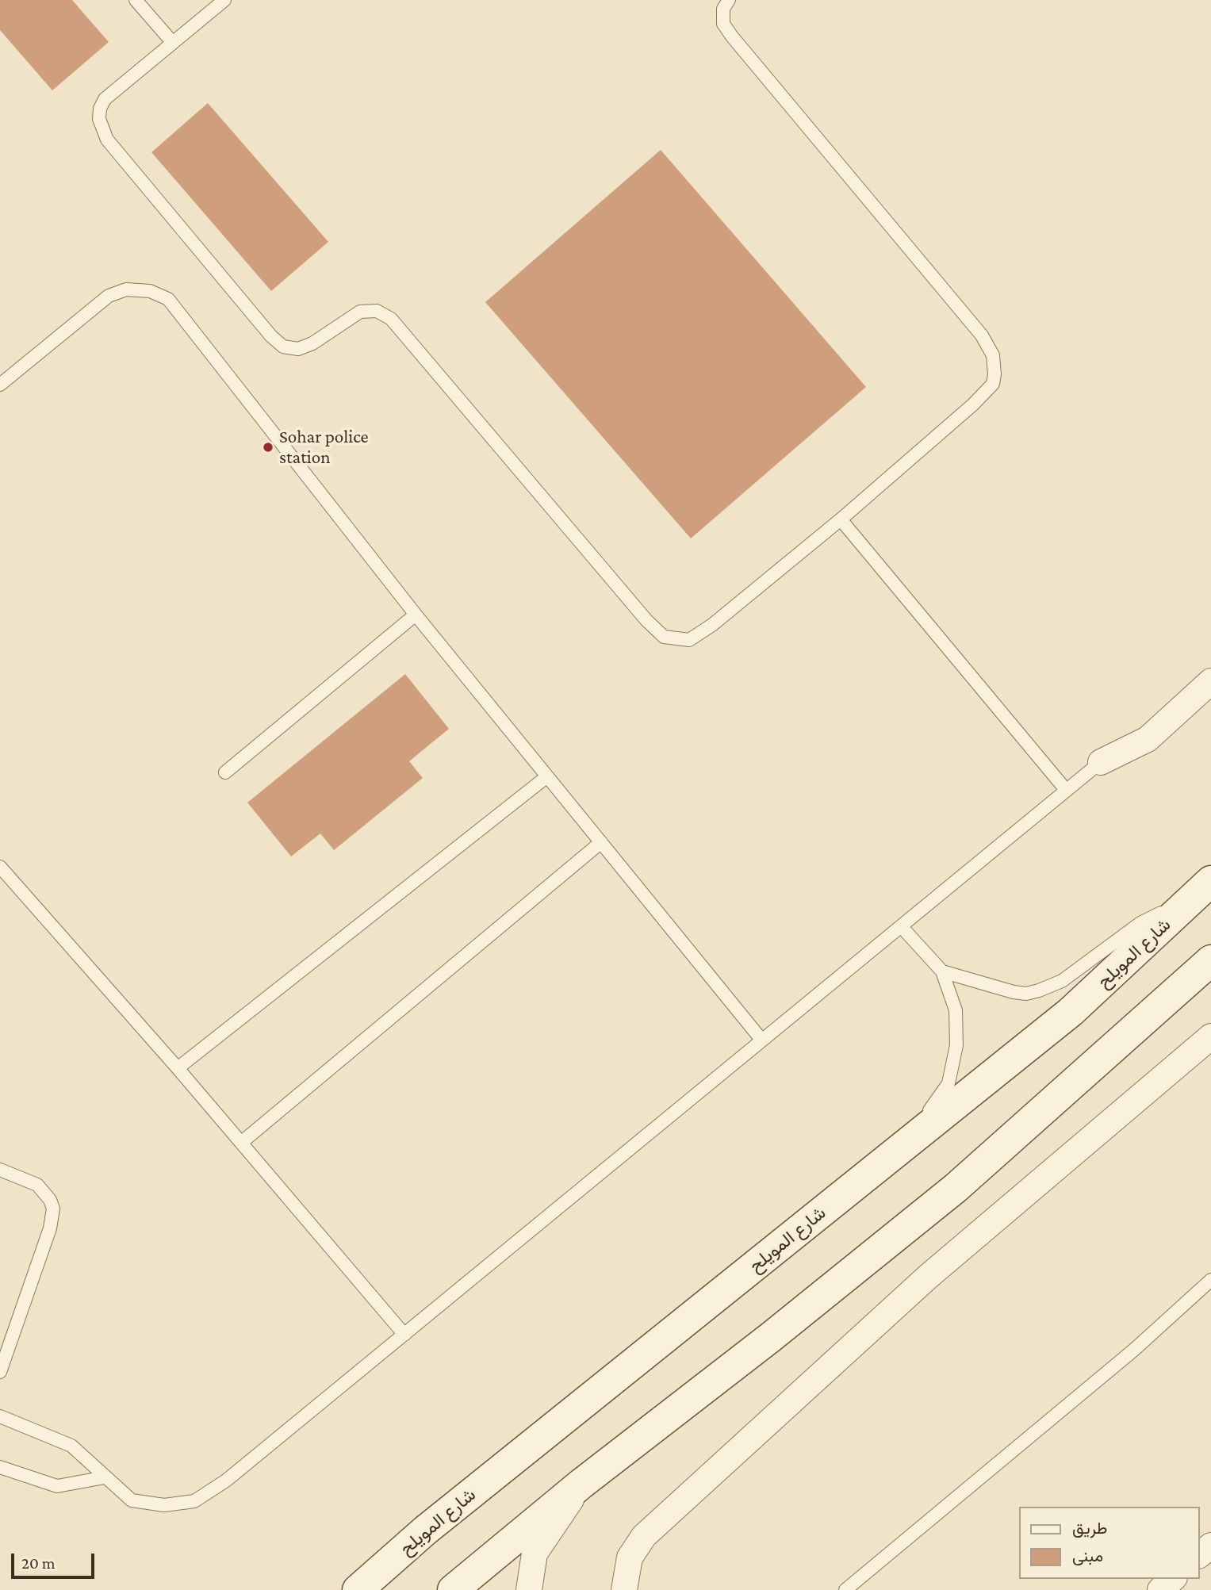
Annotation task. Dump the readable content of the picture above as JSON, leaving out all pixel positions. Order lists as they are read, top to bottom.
{
  "streets": {
    "main road": ["شارع المويلح"]
  },
  "places": ["Sohar police station"],
  "legend": ["طريق", "مبنى"],
  "scale_bar": "20 m"
}
